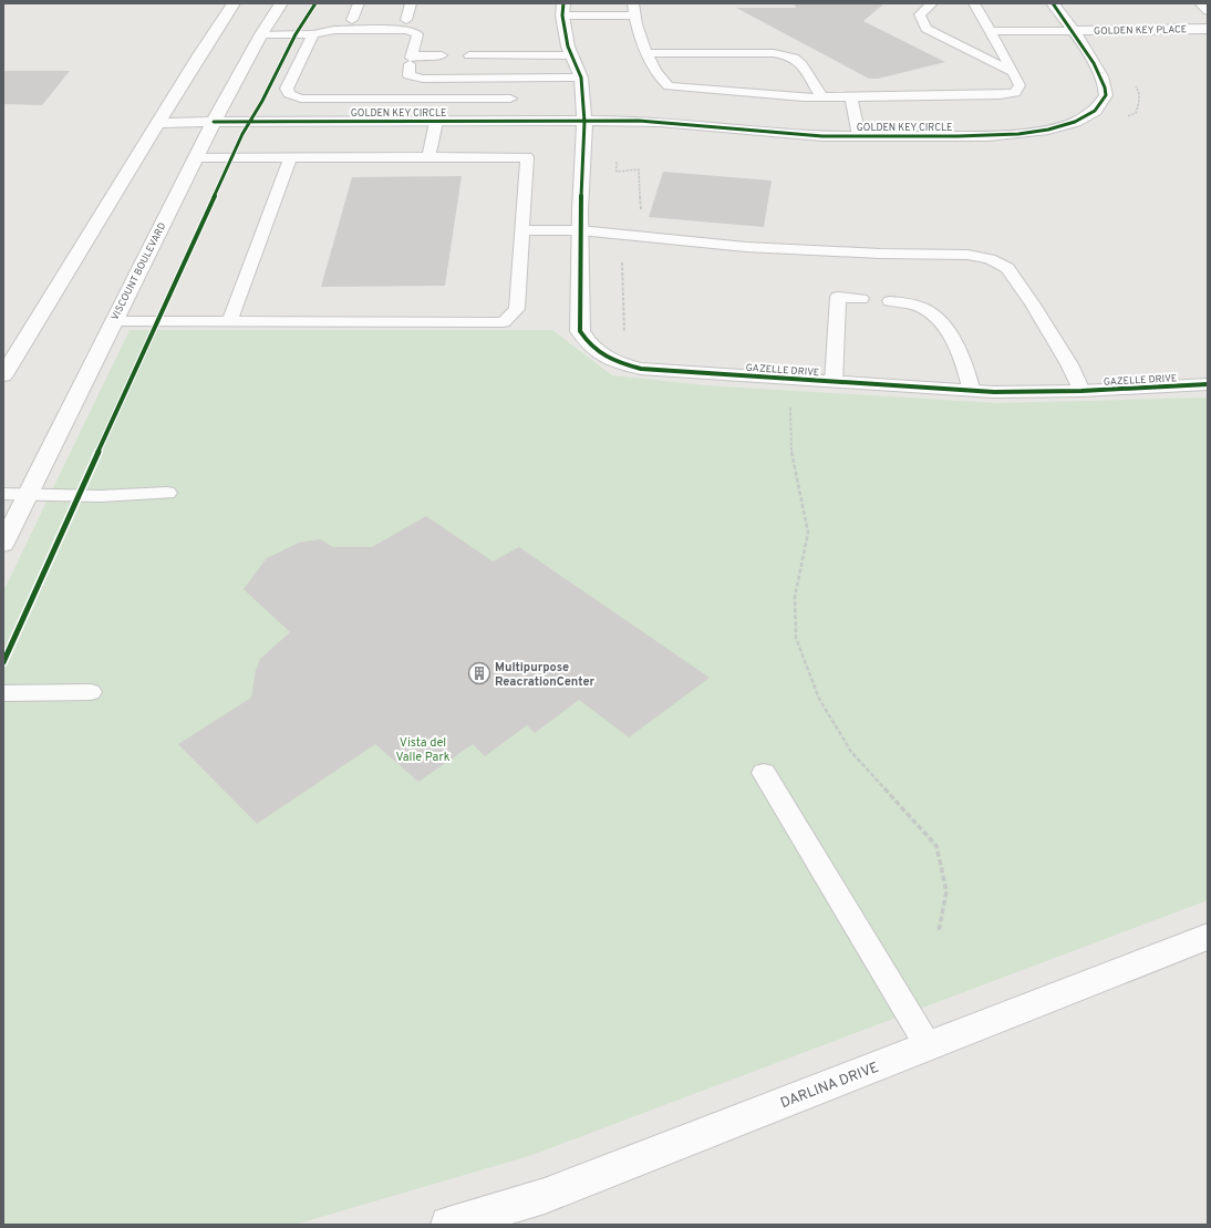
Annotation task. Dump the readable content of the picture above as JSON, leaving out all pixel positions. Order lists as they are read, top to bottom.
{
  "streets": {
    "street": [
      "GOLDEN KEY PLACE",
      "GOLDEN KEY CIRCLE",
      "VISCOUNT BOULEVARD",
      "GAZELLE DRIVE",
      "DARLINA DRIVE"
    ]
  },
  "crossings": [
    ["GOLDEN KEY PLACE", "GOLDEN KEY CIRCLE"],
    ["GOLDEN KEY CIRCLE", "VISCOUNT BOULEVARD"],
    ["GOLDEN KEY CIRCLE", "GAZELLE DRIVE"]
  ],
  "parks": ["Vista del Valle Park"],
  "places": {
    "building": ["Multipurpose ReacrationCenter"]
  }
}
